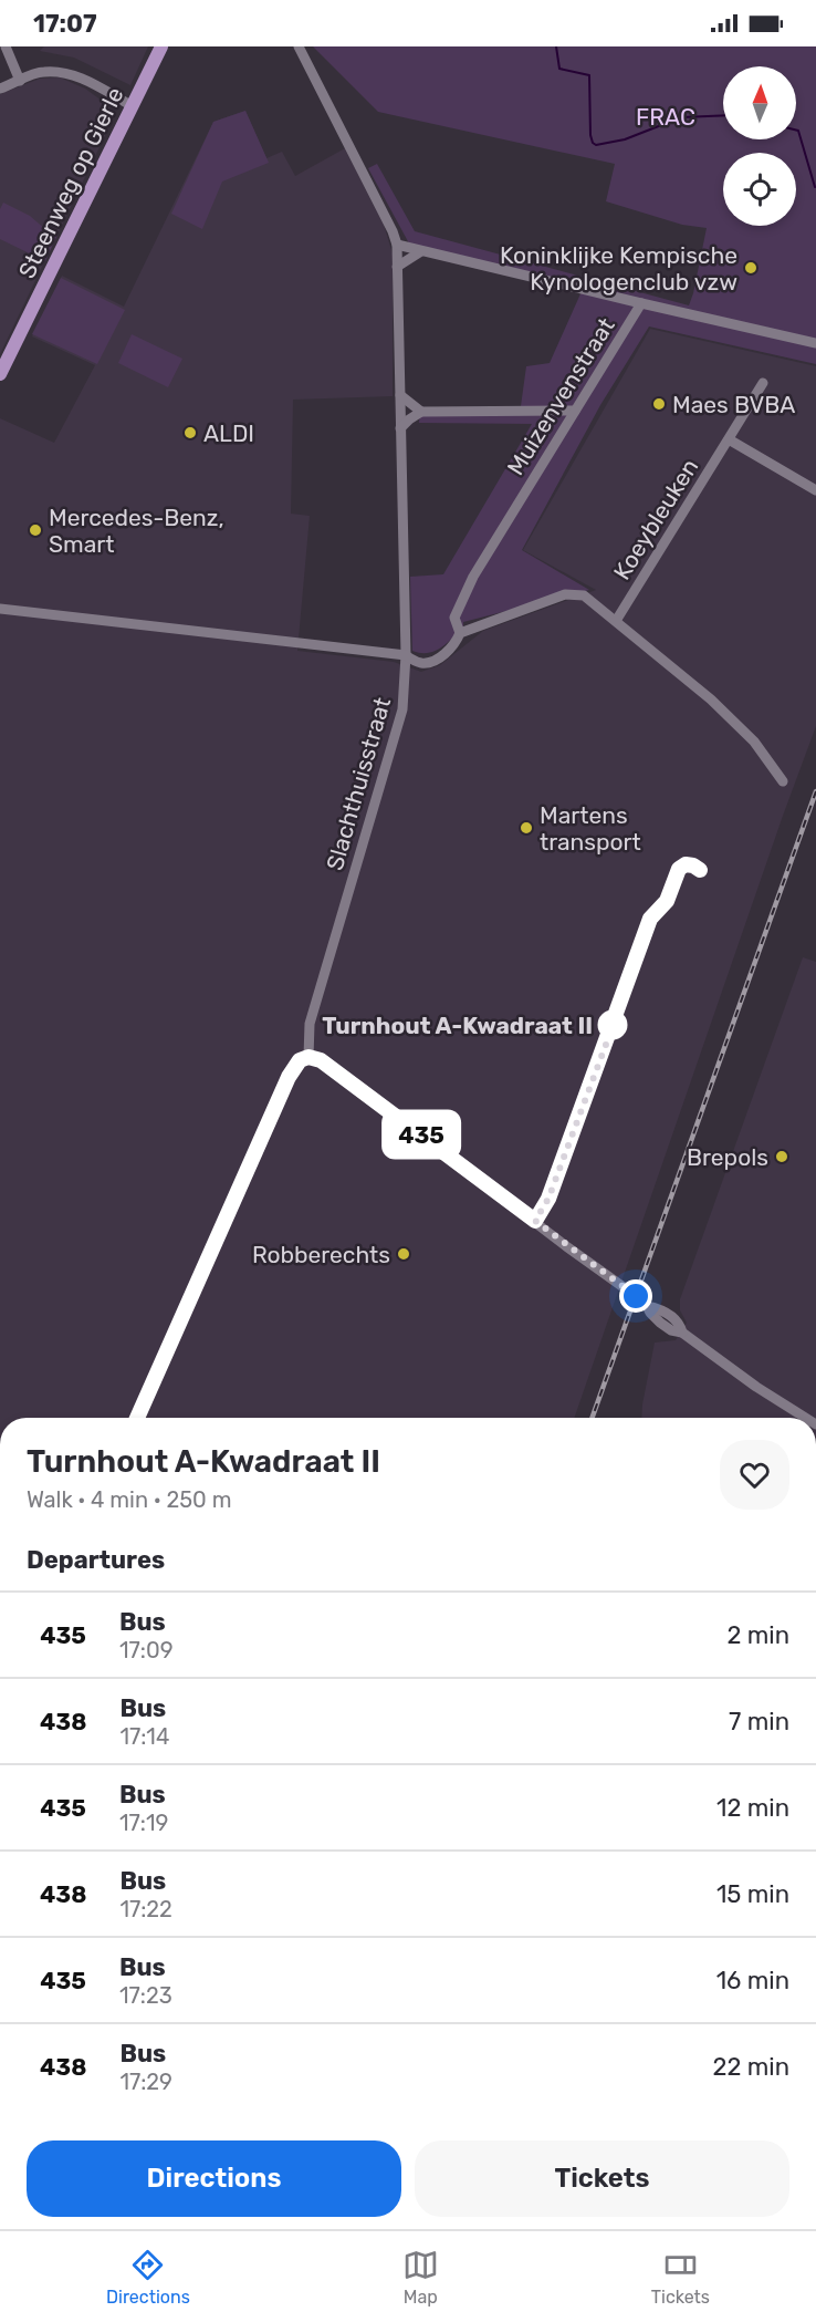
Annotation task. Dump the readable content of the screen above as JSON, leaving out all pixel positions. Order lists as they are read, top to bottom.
{
  "streets": {
    "main road": ["Steenweg op Gierle"],
    "street": ["Muizenvenstraat", "Koeybleuken", "Slachthuisstraat"]
  },
  "parks": ["FRAC"],
  "places": [
    "Koninklijke Kempische Kynologenclub vzw",
    "Maes BVBA",
    "ALDI",
    "Mercedes-Benz, Smart",
    "Martens transport",
    "Turnhout A-Kwadraat II",
    "Brepols",
    "Robberechts"
  ],
  "lines": ["bus line 435"],
  "north": "top",
  "page": {
    "status": "17:07",
    "on_map": "435",
    "heading": [
      ["Turnhout A-Kwadraat II", "Walk · 4 min · 250 m"],
      "Departures"
    ],
    "list": [
      {
        "mark": "435",
        "name": "Bus",
        "note": "17:09",
        "value": "2 min"
      },
      {
        "mark": "438",
        "name": "Bus",
        "note": "17:14",
        "value": "7 min"
      },
      {
        "mark": "435",
        "name": "Bus",
        "note": "17:19",
        "value": "12 min"
      },
      {
        "mark": "438",
        "name": "Bus",
        "note": "17:22",
        "value": "15 min"
      },
      {
        "mark": "435",
        "name": "Bus",
        "note": "17:23",
        "value": "16 min"
      },
      {
        "mark": "438",
        "name": "Bus",
        "note": "17:29",
        "value": "22 min"
      }
    ],
    "buttons": ["Directions", "Tickets"],
    "tabs": ["Directions", "Map", "Tickets"]
  }
}
